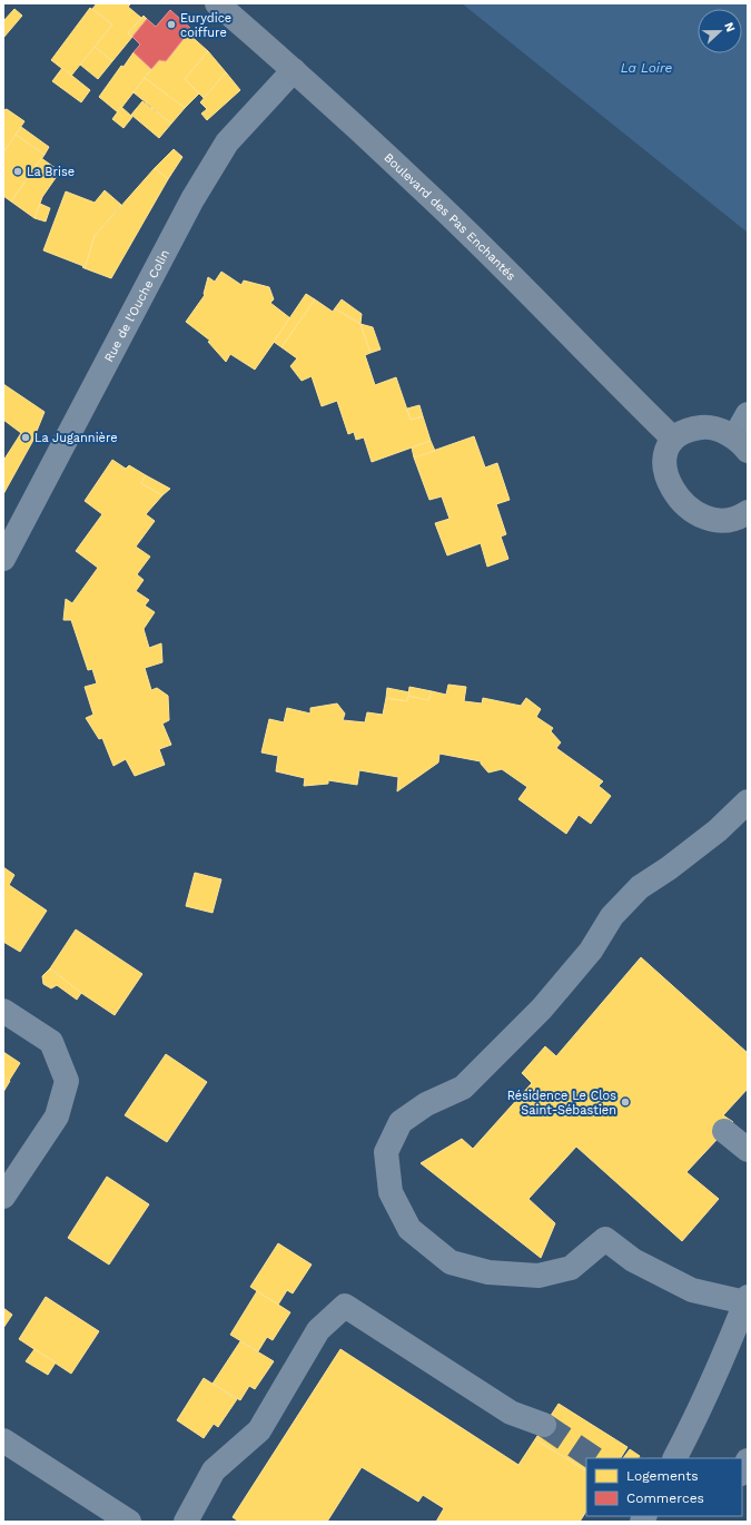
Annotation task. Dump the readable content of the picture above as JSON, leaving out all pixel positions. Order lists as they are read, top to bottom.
{
  "streets": {
    "main road": ["Boulevard des Pas Enchantés"],
    "street": ["Rue de l'Ouche Colin"]
  },
  "crossings": [
    ["Boulevard des Pas Enchantés", "Rue de l'Ouche Colin"]
  ],
  "water": ["La Loire"],
  "places": [
    "Eurydice coiffure",
    "La Brise",
    "La Jugannière",
    "Résidence Le Clos Saint-Sébastien"
  ],
  "legend": ["Logements", "Commerces"],
  "north": "right"
}
